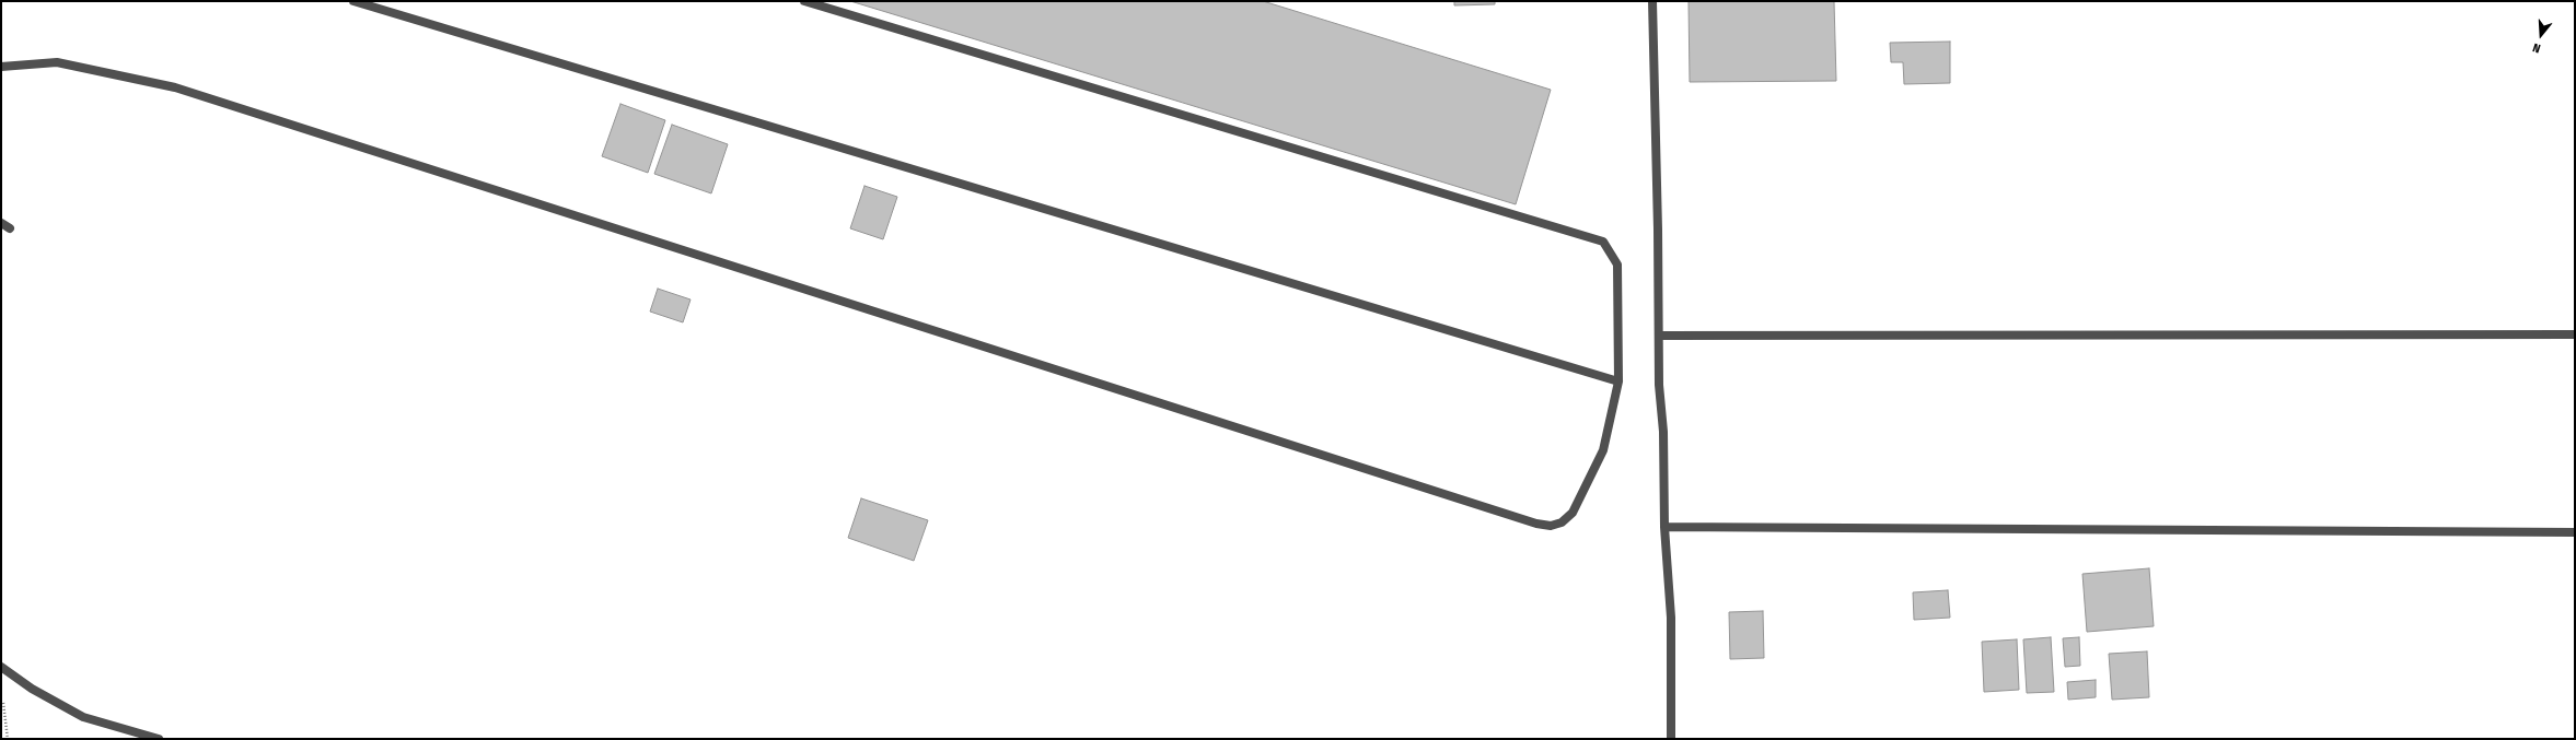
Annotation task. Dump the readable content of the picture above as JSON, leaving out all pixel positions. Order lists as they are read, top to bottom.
{
  "north": "bottom"
}
